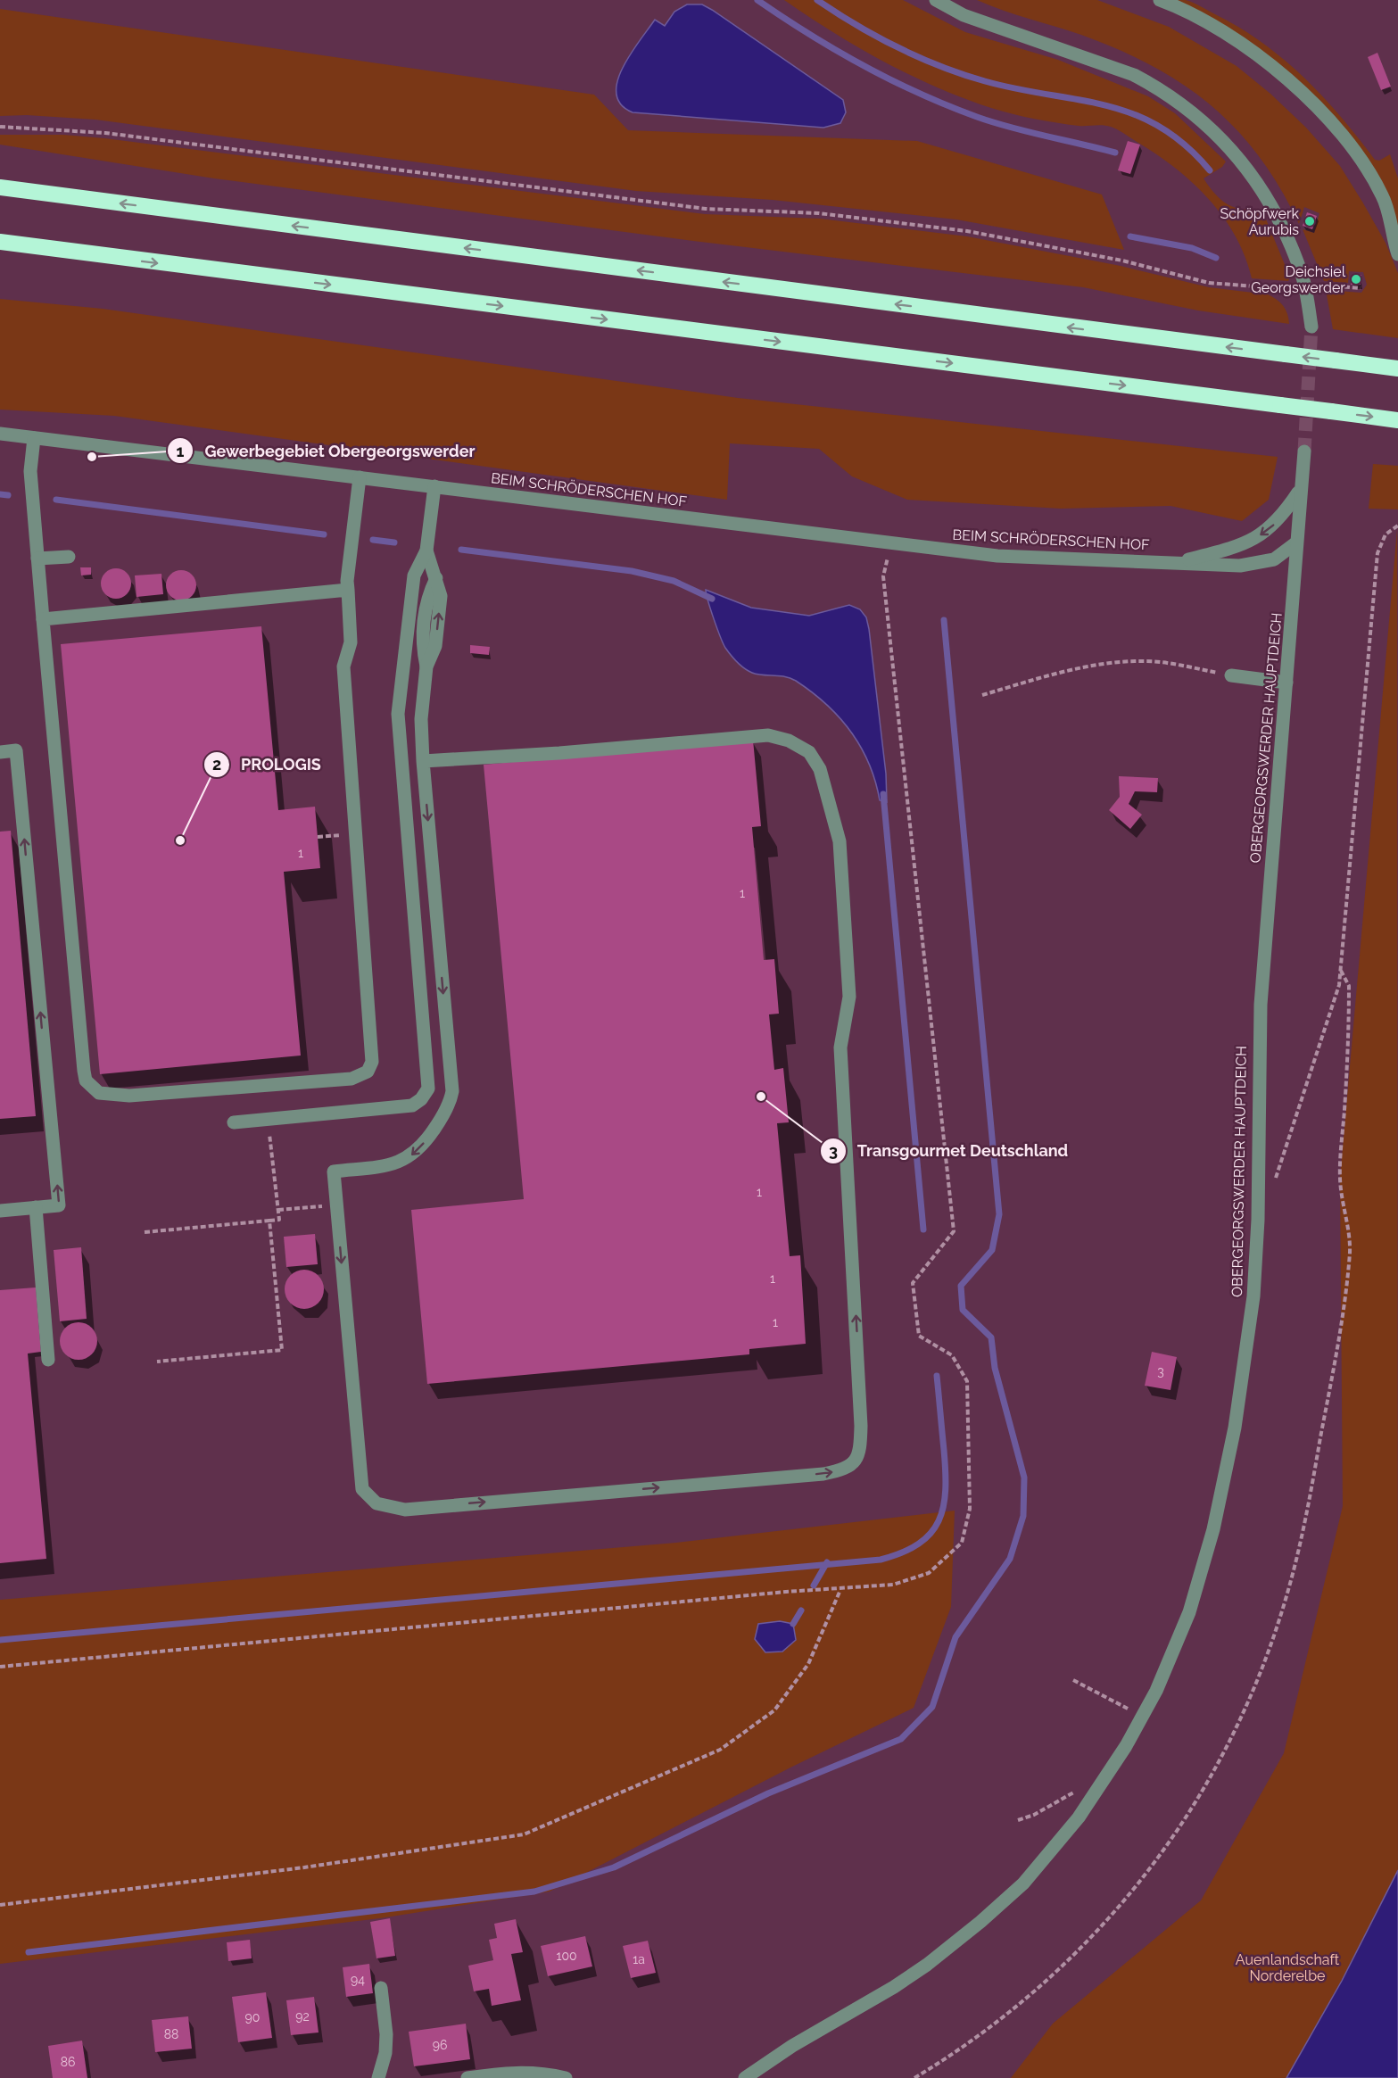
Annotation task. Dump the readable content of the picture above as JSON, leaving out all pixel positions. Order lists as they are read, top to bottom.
{
  "streets": {
    "street": ["BEIM SCHRÖDERSCHEN HOF", "OBERGEORGSWERDER HAUPTDEICH"]
  },
  "crossings": [
    ["BEIM SCHRÖDERSCHEN HOF", "OBERGEORGSWERDER HAUPTDEICH"]
  ],
  "parks": ["Auenlandschaft Norderelbe"],
  "places": [
    "Schöpfwerk Aurubis",
    "Deichsiel Georgswerder",
    "Gewerbegebiet Obergeorgswerder",
    "PROLOGIS",
    "Transgourmet Deutschland"
  ],
  "house_numbers": [
    "1",
    "1",
    "1",
    "1",
    "1",
    "3",
    "100",
    "1a",
    "94",
    "92",
    "90",
    "88",
    "96",
    "86"
  ]
}
